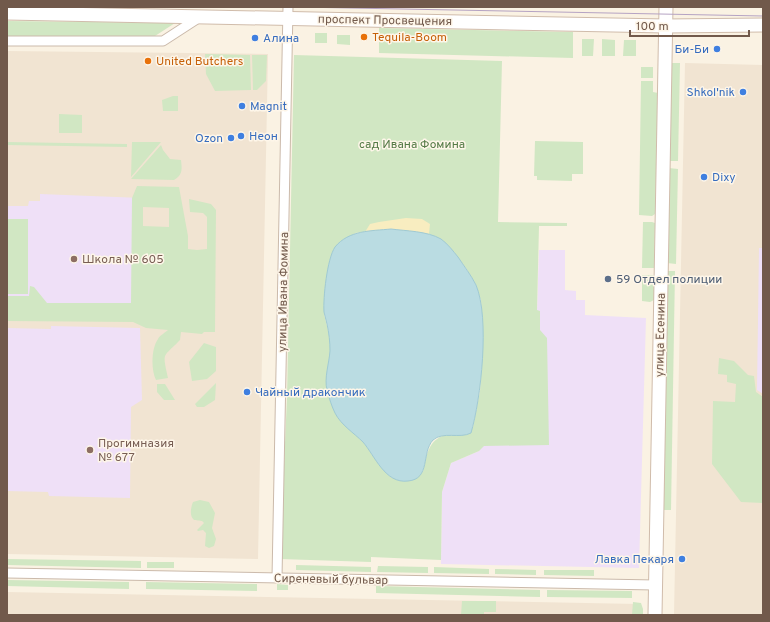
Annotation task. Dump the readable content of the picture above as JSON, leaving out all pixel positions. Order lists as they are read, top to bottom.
{
  "streets": {
    "main road": ["проспект Просвещения", "улица Есенина"],
    "street": ["улица Ивана Фомина", "Сиреневый бульвар"]
  },
  "crossings": [
    ["проспект Просвещения", "улица Ивана Фомина"],
    ["проспект Просвещения", "улица Есенина"],
    ["улица Ивана Фомина", "Сиреневый бульвар"],
    ["улица Есенина", "Сиреневый бульвар"]
  ],
  "parks": ["сад Ивана Фомина"],
  "places": [
    "Tequila-Boom",
    "Алина",
    "Би-Би",
    "United Butchers",
    "Shkol'nik",
    "Magnit",
    "Неон",
    "Ozon",
    "Dixy",
    "Школа № 605",
    "59 Отдел полиции",
    "Чайный дракончик",
    "Прогимназия № 677",
    "Лавка Пекаря"
  ],
  "scale_bar": "100 m"
}
